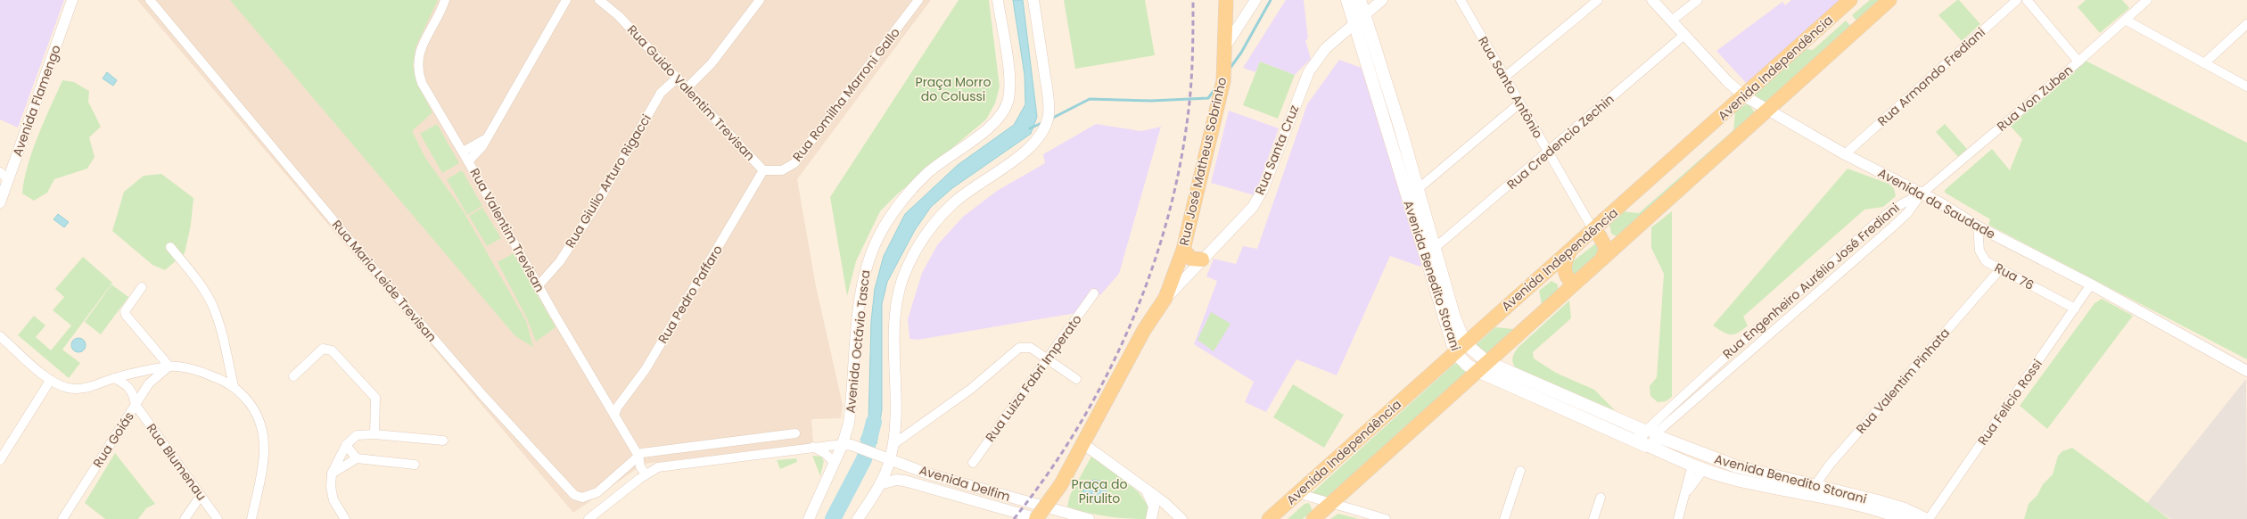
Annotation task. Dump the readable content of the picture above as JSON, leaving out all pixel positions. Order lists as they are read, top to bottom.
{
  "streets": {
    "main road": ["Avenida Independência", "Rua José Matheus Sobrinho", "Avenida Benedito Storani"],
    "street": [
      "Rua Armando Frediani",
      "Rua Santo Antônio",
      "Rua Guido Valentim Trevisan",
      "Rua Romilha Marroni Gallo",
      "Rua Von Zuben",
      "Avenida Flamengo",
      "Rua Credencio Zechin",
      "Rua Santa Cruz",
      "Rua Giulio Arturo Rigacci",
      "Avenida da Saudade",
      "Rua Valentim Trevisan",
      "Rua 76",
      "Rua Maria Leide Trevisan",
      "Rua Engenheiro Aurélio José Frediani",
      "Rua Pedro Paffaro",
      "Avenida Octávio Tasca",
      "Rua Luiza Fabri Imperato",
      "Rua Valentim Pinhata",
      "Rua Felício Rossi",
      "Rua Goiás",
      "Rua Blumenau",
      "Avenida Delfim"
    ]
  },
  "crossings": [
    ["Avenida Independência", "Rua Santo Antônio"],
    ["Avenida Independência", "Avenida da Saudade"],
    ["Avenida Independência", "Avenida Benedito Storani"],
    ["Rua Armando Frediani", "Avenida da Saudade"],
    ["Rua Santo Antônio", "Rua Credencio Zechin"],
    ["Rua Guido Valentim Trevisan", "Rua Romilha Marroni Gallo"],
    ["Rua Guido Valentim Trevisan", "Rua Giulio Arturo Rigacci"],
    ["Rua Guido Valentim Trevisan", "Rua Pedro Paffaro"],
    ["Rua Romilha Marroni Gallo", "Rua Pedro Paffaro"],
    ["Rua Von Zuben", "Avenida da Saudade"],
    ["Rua Von Zuben", "Rua Engenheiro Aurélio José Frediani"],
    ["Rua Credencio Zechin", "Avenida da Saudade"],
    ["Rua Credencio Zechin", "Avenida Benedito Storani"],
    ["Rua Santa Cruz", "Rua José Matheus Sobrinho"],
    ["Rua Santa Cruz", "Avenida Benedito Storani"],
    ["Rua José Matheus Sobrinho", "Avenida Delfim"],
    ["Rua Giulio Arturo Rigacci", "Rua Valentim Trevisan"],
    ["Avenida da Saudade", "Rua 76"],
    ["Avenida da Saudade", "Rua Engenheiro Aurélio José Frediani"],
    ["Avenida da Saudade", "Rua Felício Rossi"],
    ["Rua Valentim Trevisan", "Rua Maria Leide Trevisan"],
    ["Rua Valentim Trevisan", "Rua Pedro Paffaro"],
    ["Avenida Benedito Storani", "Rua Engenheiro Aurélio José Frediani"],
    ["Avenida Benedito Storani", "Rua Valentim Pinhata"],
    ["Rua 76", "Rua Valentim Pinhata"],
    ["Rua 76", "Rua Felício Rossi"],
    ["Avenida Octávio Tasca", "Avenida Delfim"],
    ["Rua Goiás", "Rua Blumenau"]
  ],
  "parks": ["Praça Morro do Colussi", "Praça do Pirulito"]
}
